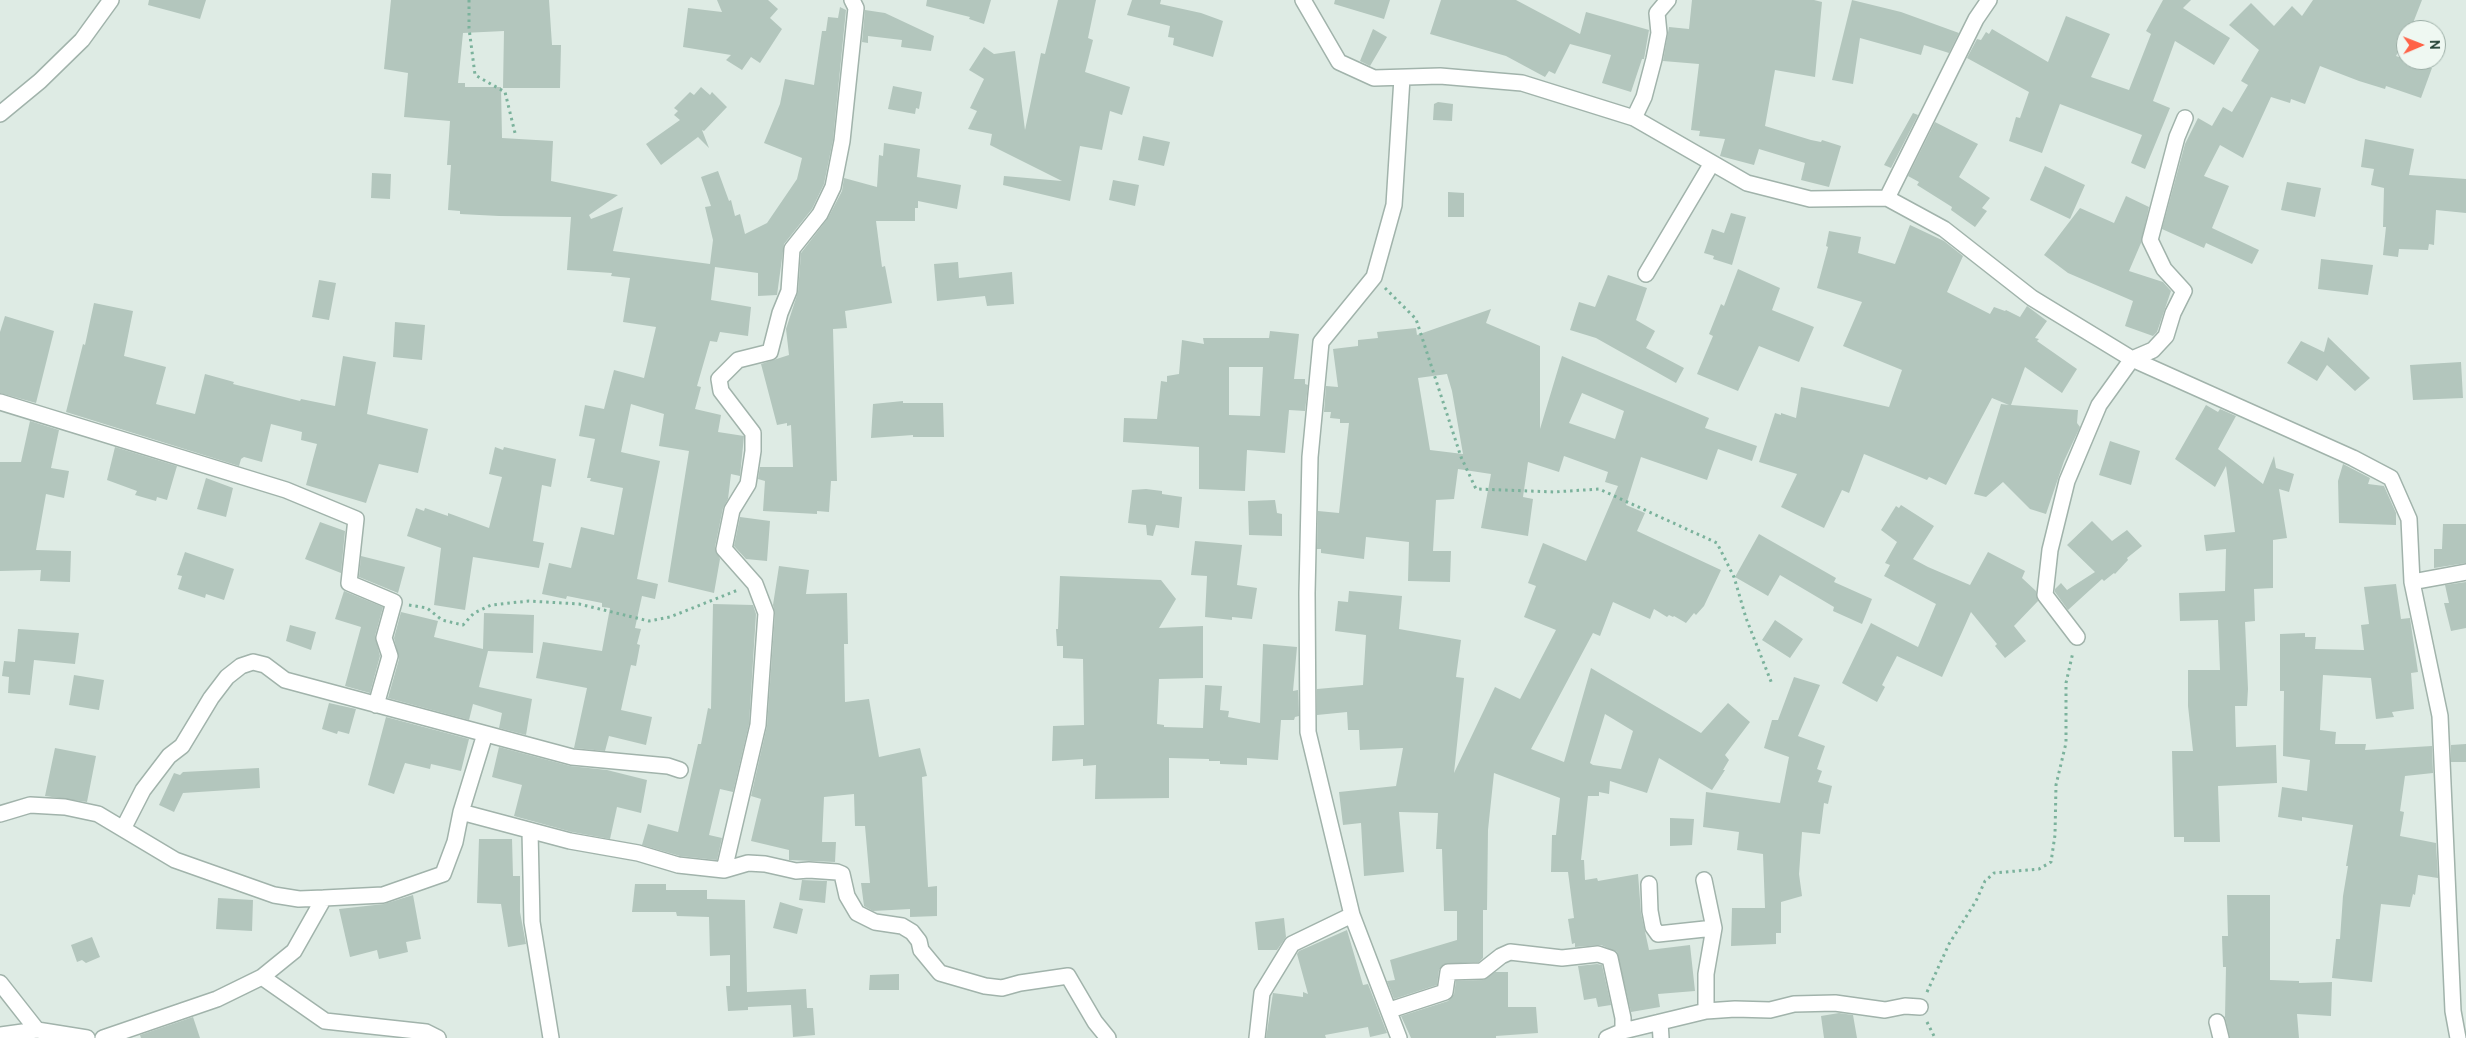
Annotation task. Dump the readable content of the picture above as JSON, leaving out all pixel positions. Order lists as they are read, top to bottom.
{
  "north": "right"
}
